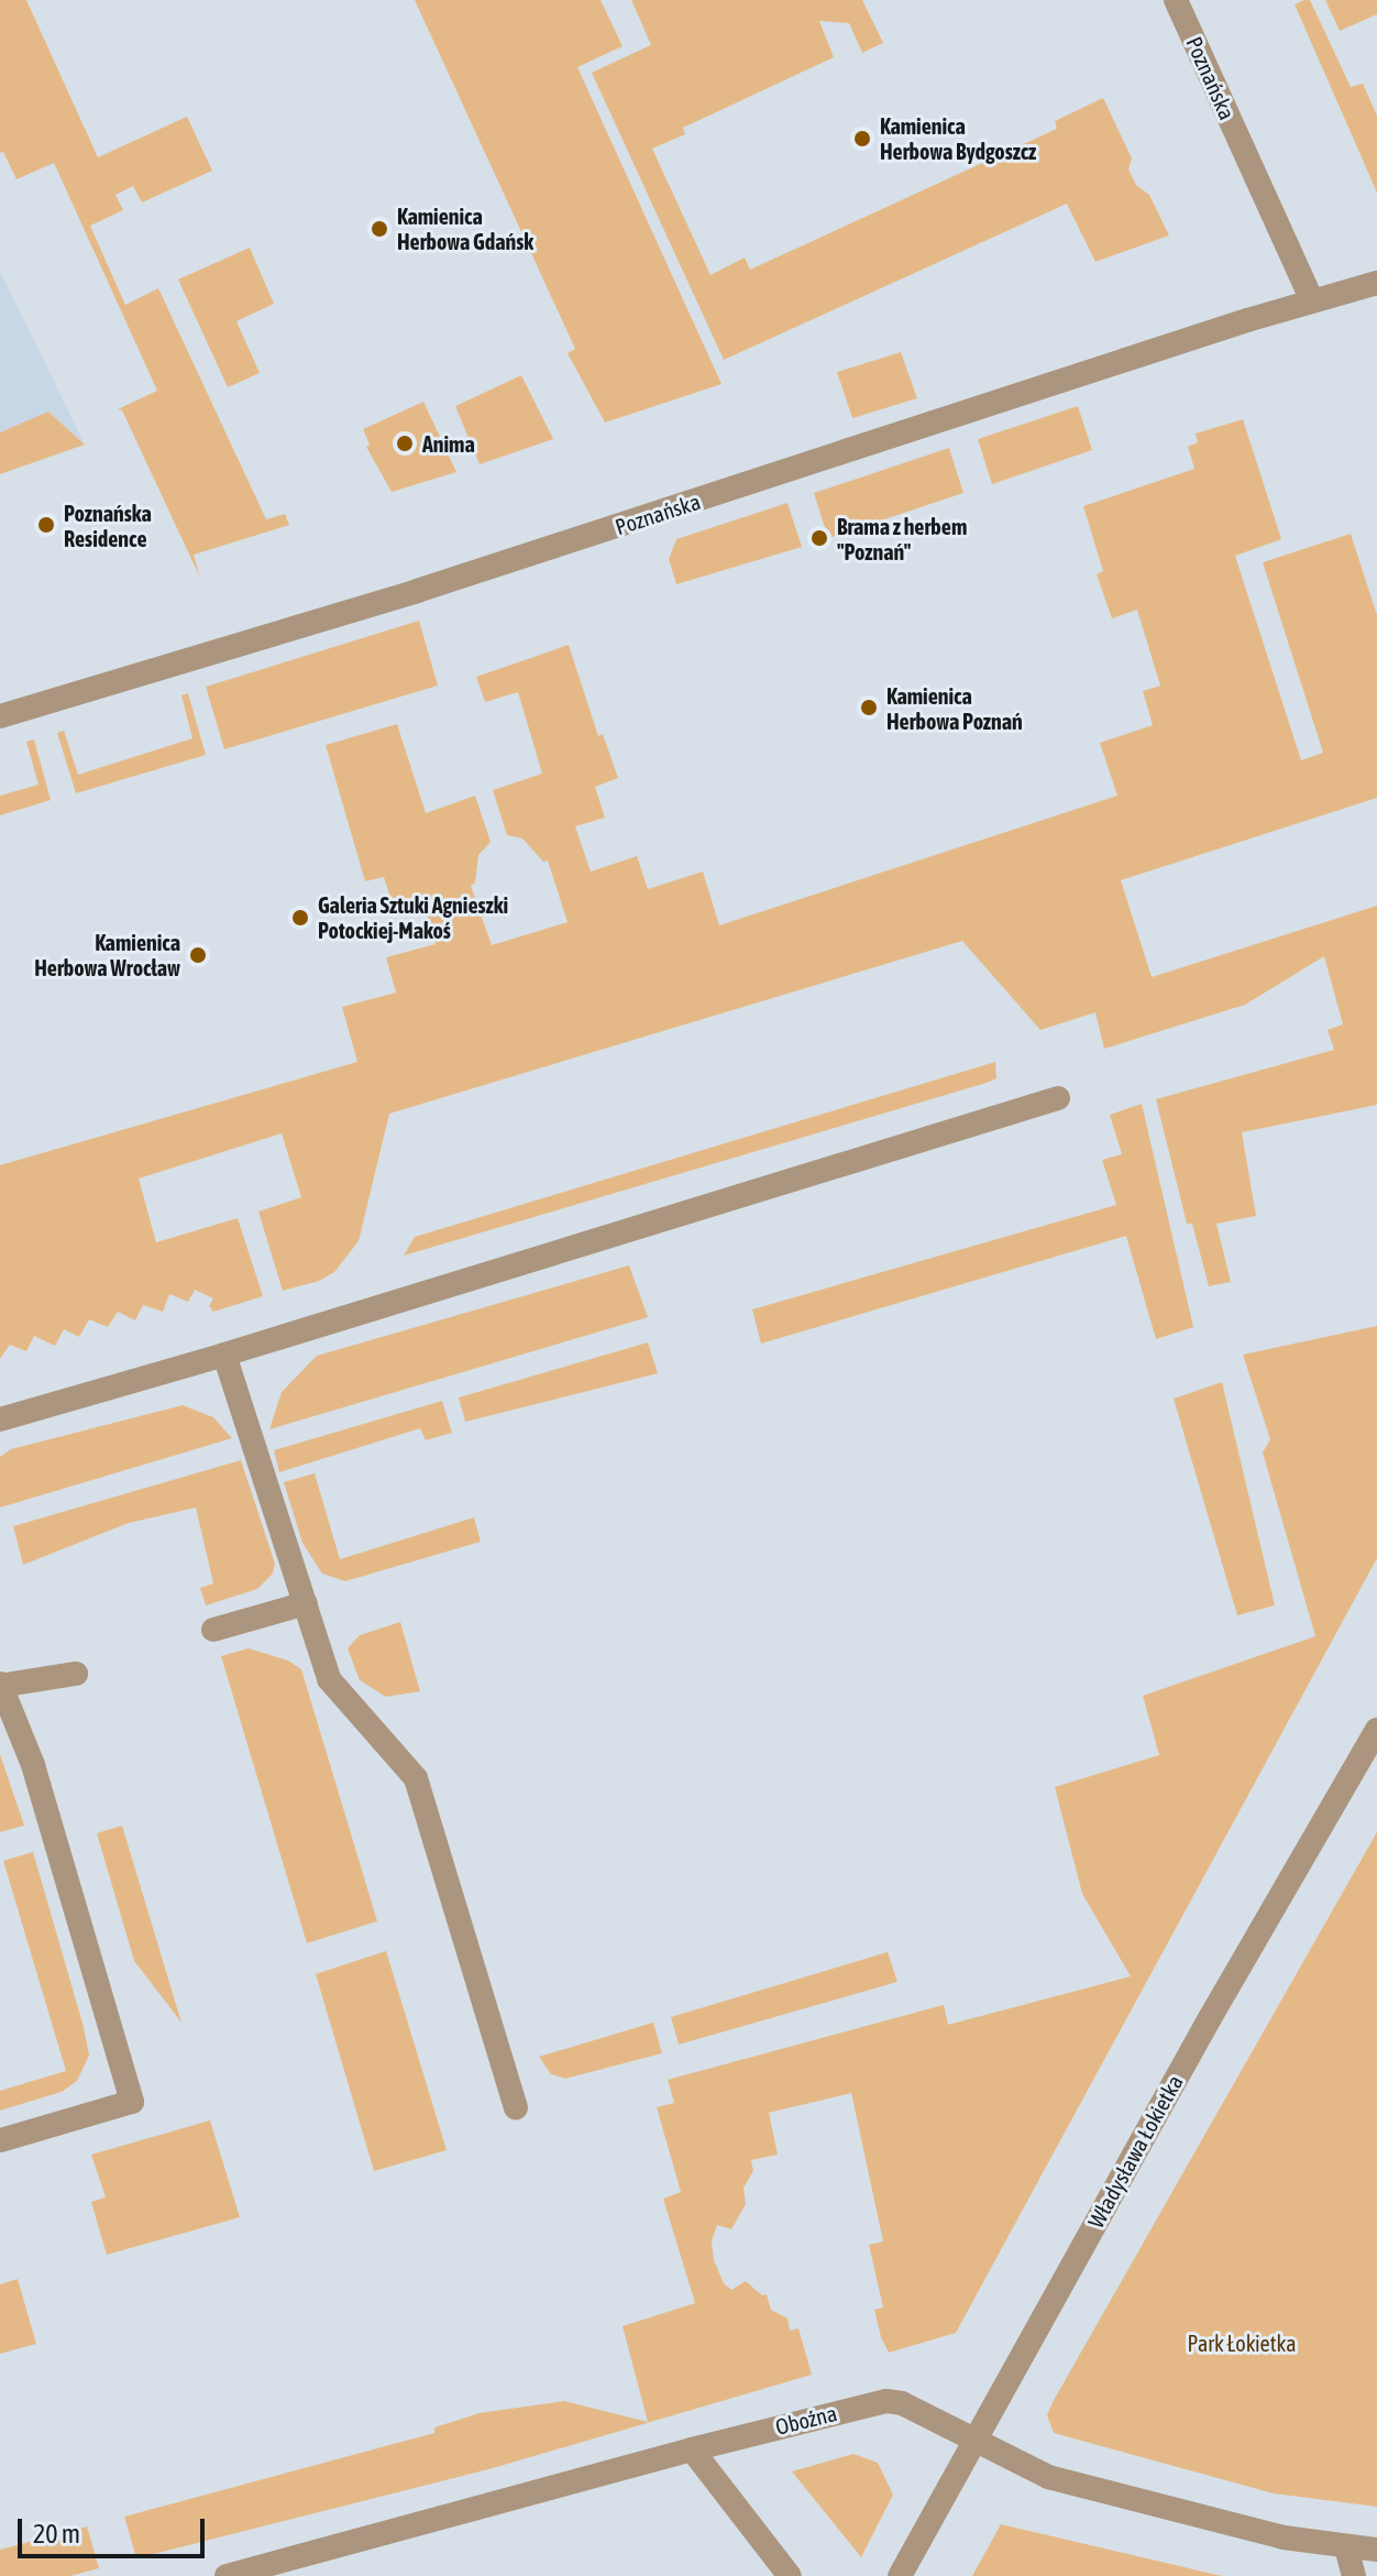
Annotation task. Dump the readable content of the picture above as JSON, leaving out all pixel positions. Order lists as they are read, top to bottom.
{
  "streets": {
    "street": ["Poznańska", "Władysława Łokietka", "Oboźna"]
  },
  "crossings": [
    ["Władysława Łokietka", "Oboźna"]
  ],
  "parks": ["Park Łokietka"],
  "places": [
    "Kamienica Herbowa Bydgoszcz",
    "Kamienica Herbowa Gdańsk",
    "Anima",
    "Poznańska Residence",
    "Brama z herbem \"Poznań\"",
    "Kamienica Herbowa Poznań",
    "Galeria Sztuki Agnieszki Potockiej-Makoś",
    "Kamienica Herbowa Wrocław"
  ],
  "scale_bar": "20 m"
}
